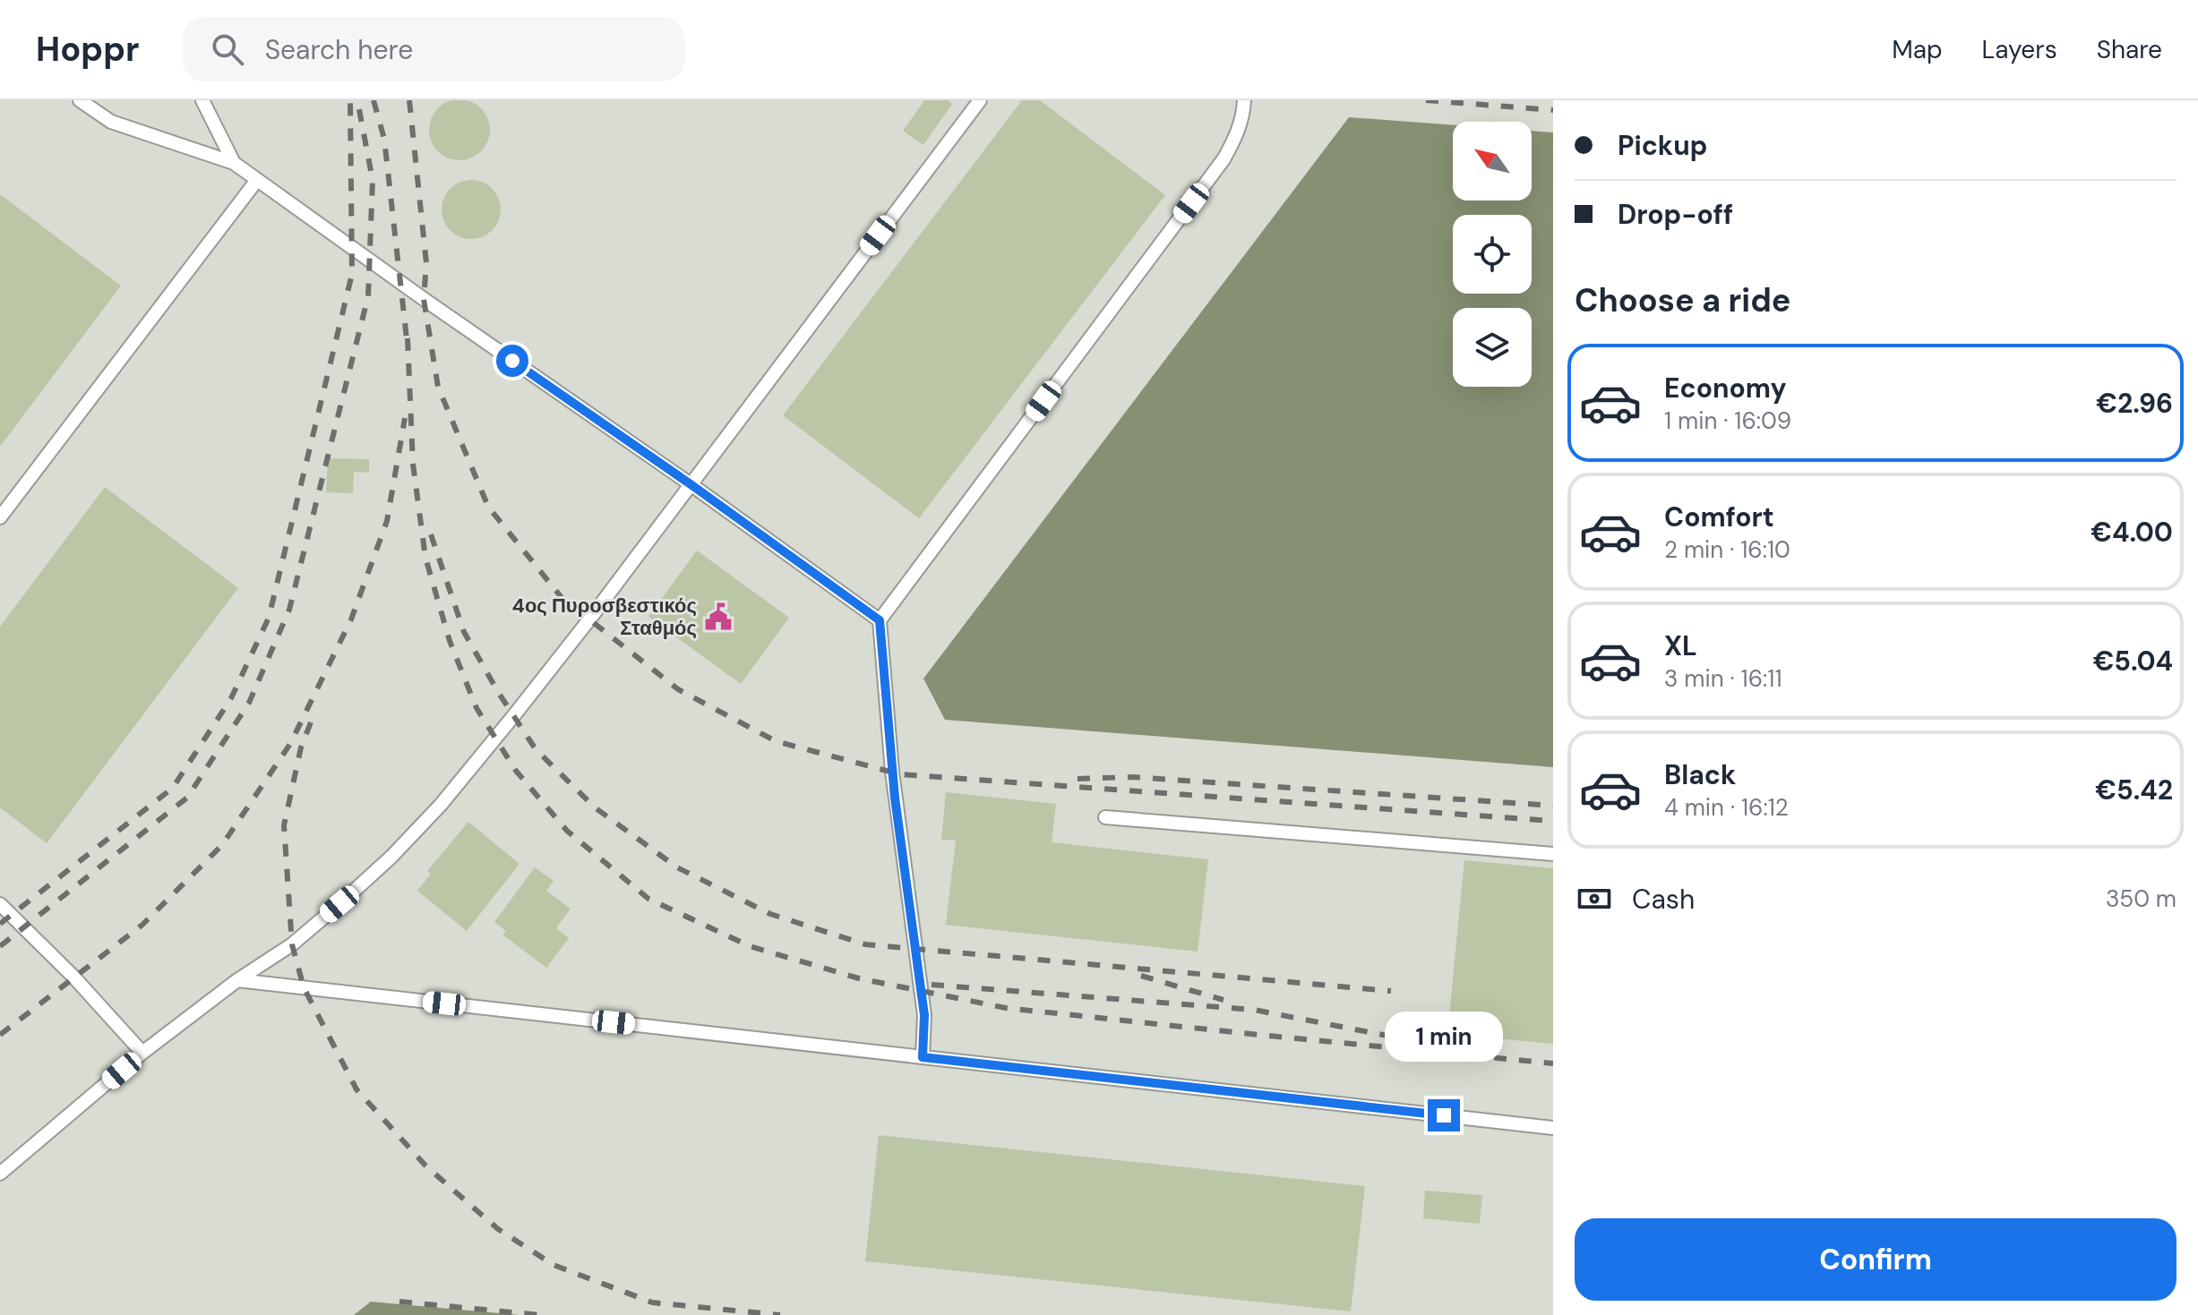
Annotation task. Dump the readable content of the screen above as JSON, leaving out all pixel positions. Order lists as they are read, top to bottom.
{
  "places": {
    "public building": ["4ος Πυροσβεστικός Σταθμός"]
  },
  "north": "top left",
  "page": {
    "header": "Hoppr",
    "search": "Search here",
    "nav": ["Map", "Layers", "Share"],
    "banner": ["Pickup", "Drop-off"],
    "heading": "Choose a ride",
    "list": [
      {
        "name": "Economy",
        "note": "1 min · 16:09",
        "value": "€2.96"
      },
      {
        "name": "Comfort",
        "note": "2 min · 16:10",
        "value": "€4.00"
      },
      {
        "name": "XL",
        "note": "3 min · 16:11",
        "value": "€5.04"
      },
      {
        "name": "Black",
        "note": "4 min · 16:12",
        "value": "€5.42"
      }
    ],
    "pay": ["Cash", "350 m"],
    "bubble": "1 min",
    "buttons": "Confirm"
  }
}
